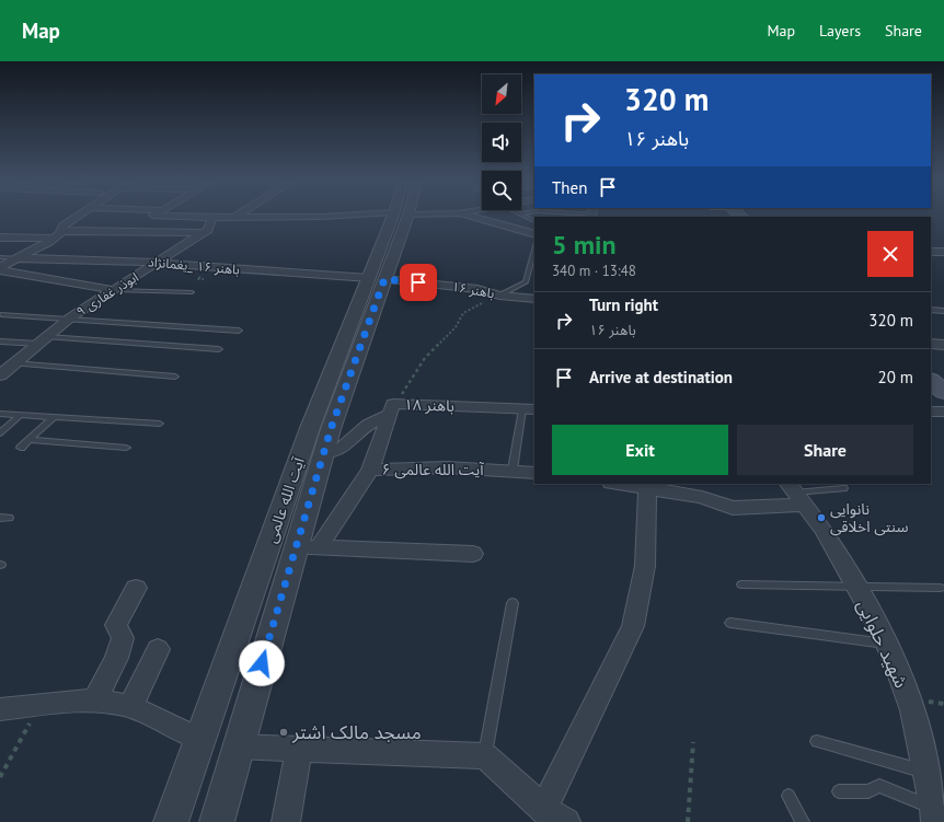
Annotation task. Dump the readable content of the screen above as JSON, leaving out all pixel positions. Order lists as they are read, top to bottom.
{
  "streets": {
    "street": [
      "باهنر ۱۶ _یغمانژاد",
      "باهنر ۱۶",
      "ابوذر غفاری ۹",
      "باهنر ۱۸",
      "آیت الله عالمی ۶",
      "آیت الله عالمی",
      "شهید حلوایی"
    ]
  },
  "crossings": [
    ["باهنر ۱۶ _یغمانژاد", "باهنر ۱۶"],
    ["باهنر ۱۶ _یغمانژاد", "ابوذر غفاری ۹"],
    ["باهنر ۱۶ _یغمانژاد", "آیت الله عالمی"],
    ["باهنر ۱۶", "آیت الله عالمی"],
    ["باهنر ۱۸", "آیت الله عالمی ۶"]
  ],
  "places": ["نانوایی سنتی اخلاقی", "مسجد مالک اشتر"],
  "north": "bottom left",
  "page": {
    "header": "Map",
    "nav": ["Map", "Layers", "Share"],
    "turn": ["320 m", "باهنر ۱۶"],
    "then": "Then",
    "heading": ["5 min", "340 m · 13:48"],
    "list": [
      {
        "name": "Turn right",
        "note": "باهنر ۱۶",
        "value": "320 m"
      },
      {
        "name": "Arrive at destination",
        "value": "20 m"
      }
    ],
    "buttons": ["Exit", "Share"]
  }
}
